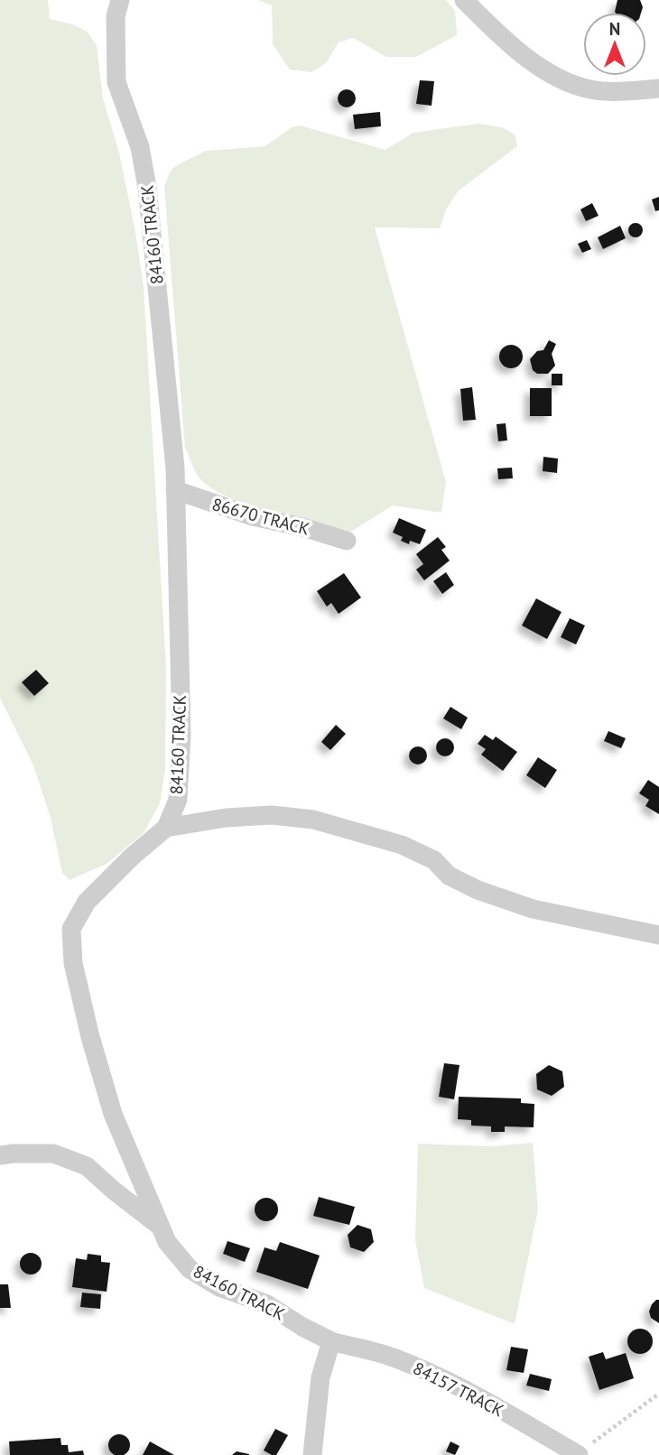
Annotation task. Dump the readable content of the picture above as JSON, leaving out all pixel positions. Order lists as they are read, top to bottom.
{
  "streets": {
    "street": ["84160 TRACK", "86670 TRACK", "84157 TRACK"]
  },
  "crossings": [
    ["84160 TRACK", "86670 TRACK"],
    ["84160 TRACK", "84157 TRACK"]
  ],
  "north": "top"
}
